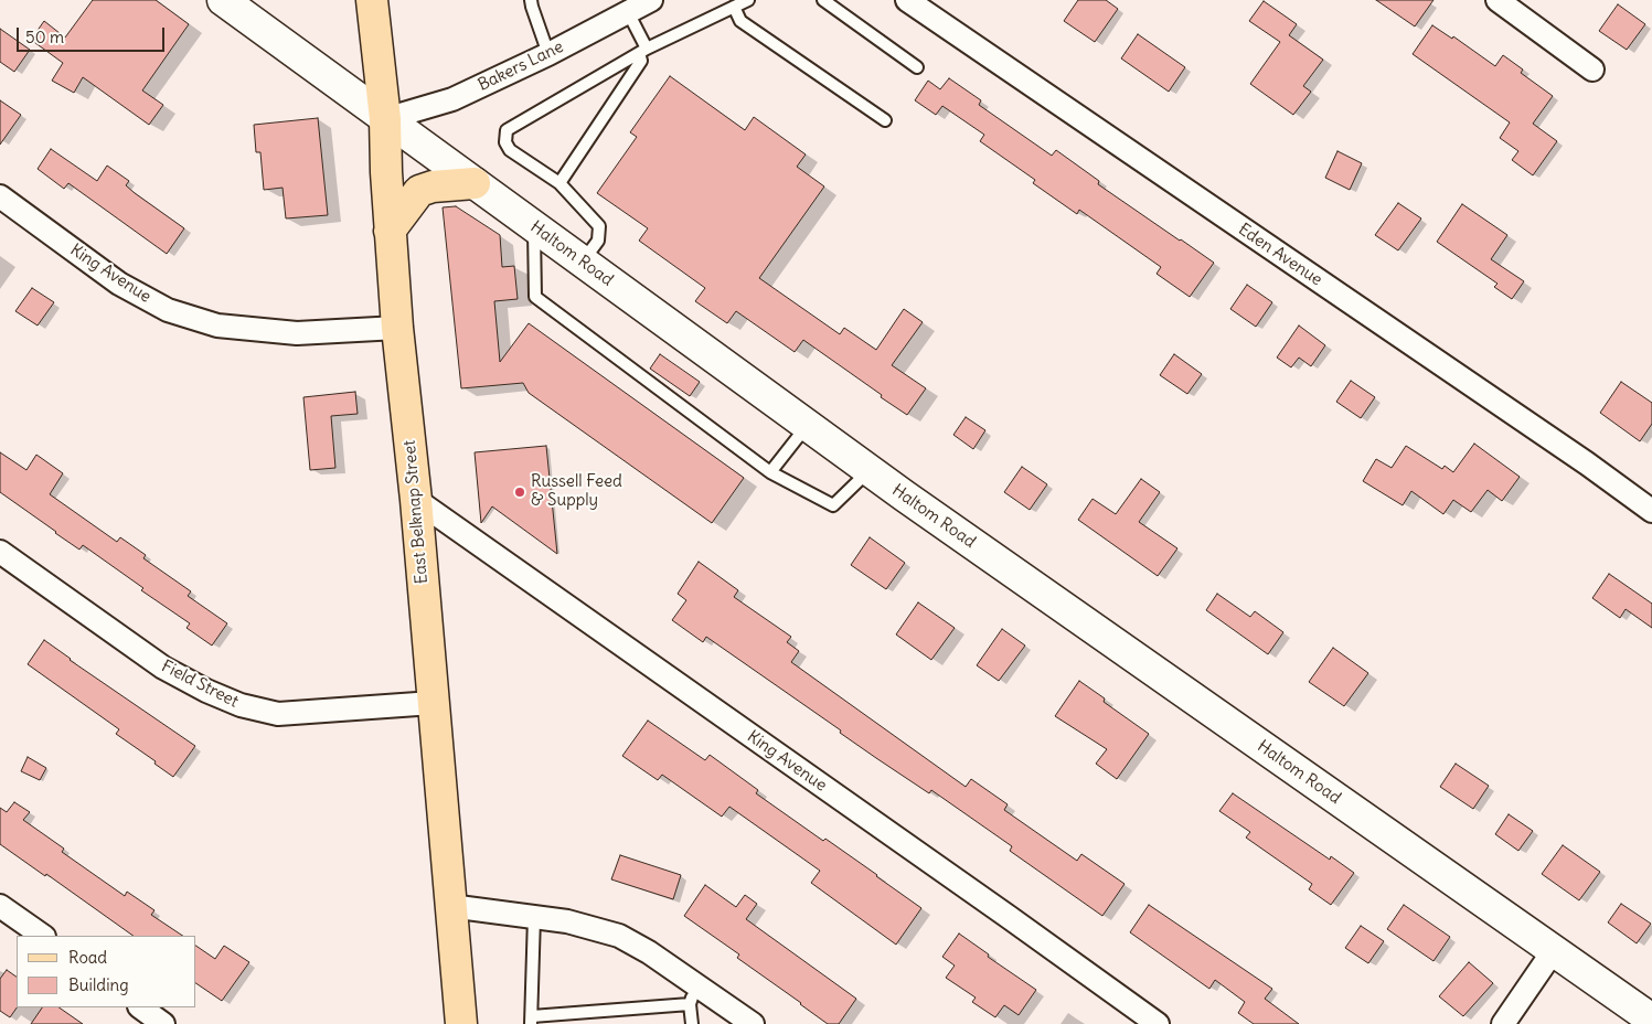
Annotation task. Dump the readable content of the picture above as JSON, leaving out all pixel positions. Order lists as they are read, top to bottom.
{
  "streets": {
    "main road": ["Haltom Road", "East Belknap Street"],
    "street": [
      "Bakers Lane",
      "Eden Avenue",
      "King Avenue",
      "Field Street"
    ]
  },
  "crossings": [
    ["Bakers Lane", "Haltom Road"],
    ["Bakers Lane", "East Belknap Street"],
    ["Haltom Road", "East Belknap Street"],
    ["King Avenue", "East Belknap Street"],
    ["East Belknap Street", "Field Street"]
  ],
  "places": ["Russell Feed & Supply"],
  "legend": ["Road", "Building"],
  "scale_bar": "50 m"
}
